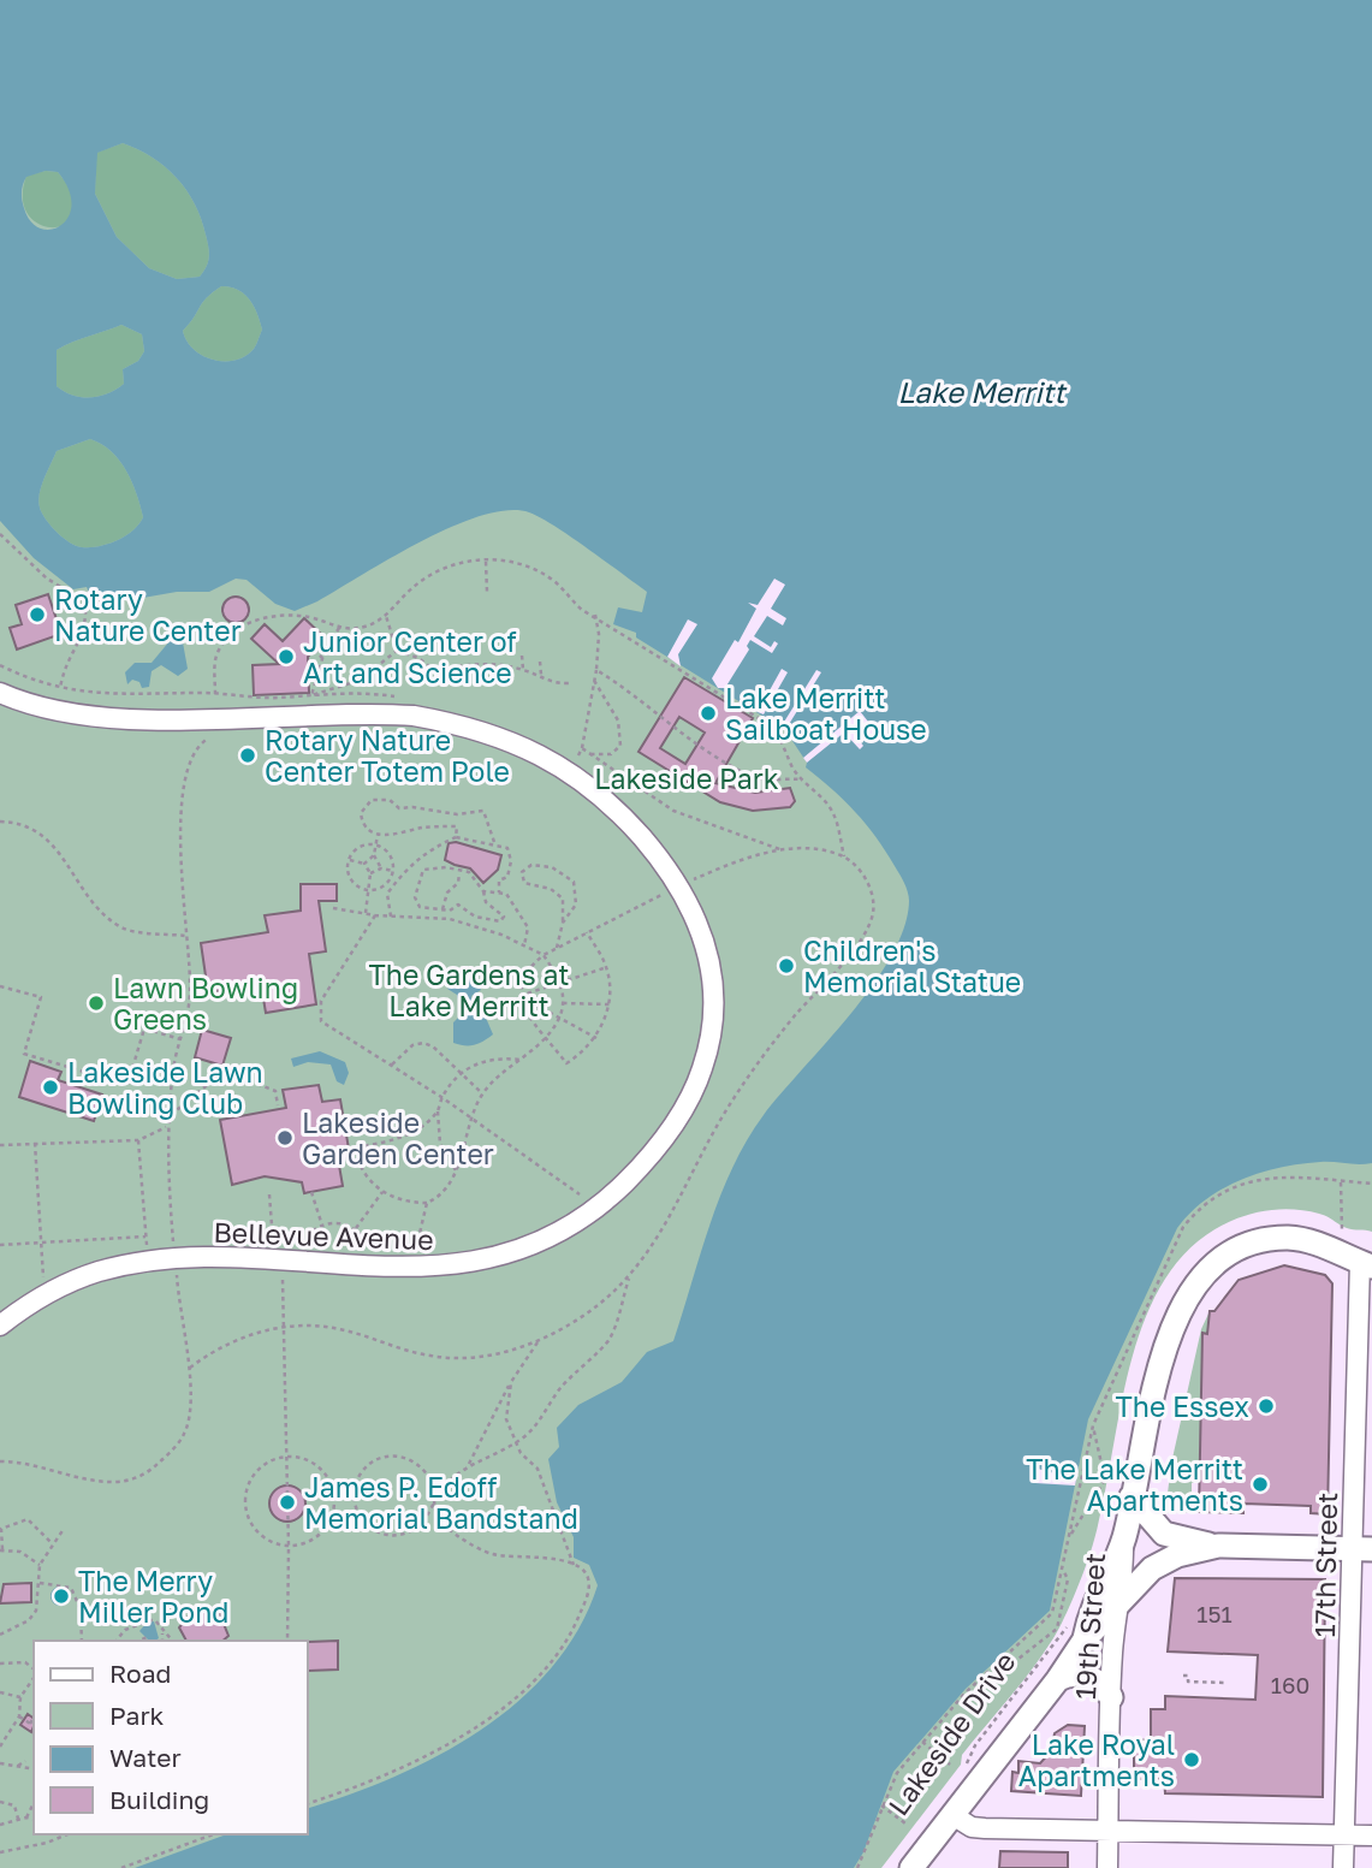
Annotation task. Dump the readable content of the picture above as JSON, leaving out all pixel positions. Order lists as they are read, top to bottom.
{
  "streets": {
    "street": [
      "Bellevue Avenue",
      "17th Street",
      "19th Street",
      "Lakeside Drive"
    ]
  },
  "crossings": [
    ["17th Street", "Lakeside Drive"],
    ["19th Street", "Lakeside Drive"]
  ],
  "water": ["Lake Merritt"],
  "parks": ["Lakeside Park", "The Gardens at Lake Merritt"],
  "places": [
    "Rotary Nature Center",
    "Junior Center of Art and Science",
    "Lake Merritt Sailboat House",
    "Rotary Nature Center Totem Pole",
    "Children's Memorial Statue",
    "Lawn Bowling Greens",
    "Lakeside Lawn Bowling Club",
    "Lakeside Garden Center",
    "The Essex",
    "The Lake Merritt Apartments",
    "James P. Edoff Memorial Bandstand",
    "The Merry Miller Pond",
    "Lake Royal Apartments"
  ],
  "house_numbers": ["151", "160"],
  "legend": [
    "Road",
    "Park",
    "Water",
    "Building"
  ]
}
